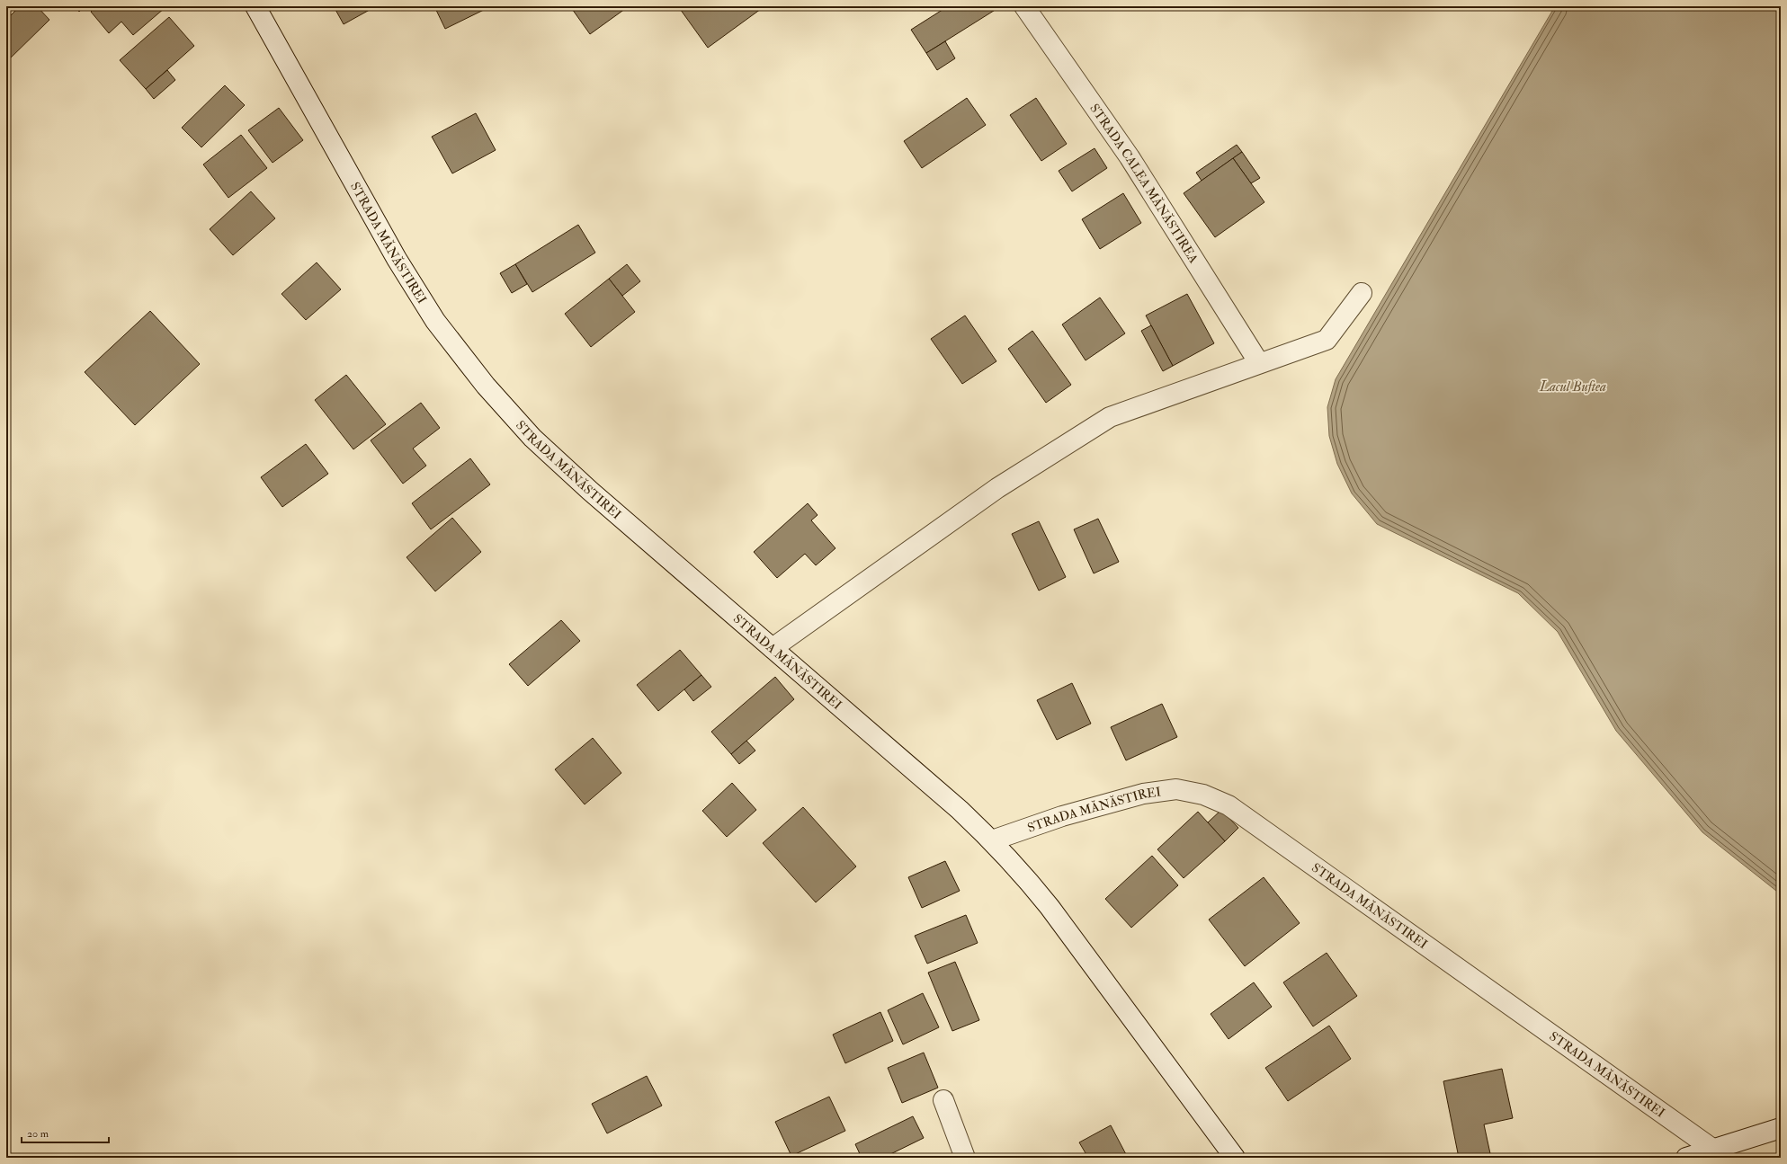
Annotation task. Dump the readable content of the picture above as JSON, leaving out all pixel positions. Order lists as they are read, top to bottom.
{
  "streets": {
    "street": ["STRADA CALEA MĂNĂSTIREA", "STRADA MĂNĂSTIREI"]
  },
  "water": ["Lacul Buftea"],
  "scale_bar": "20 m"
}
